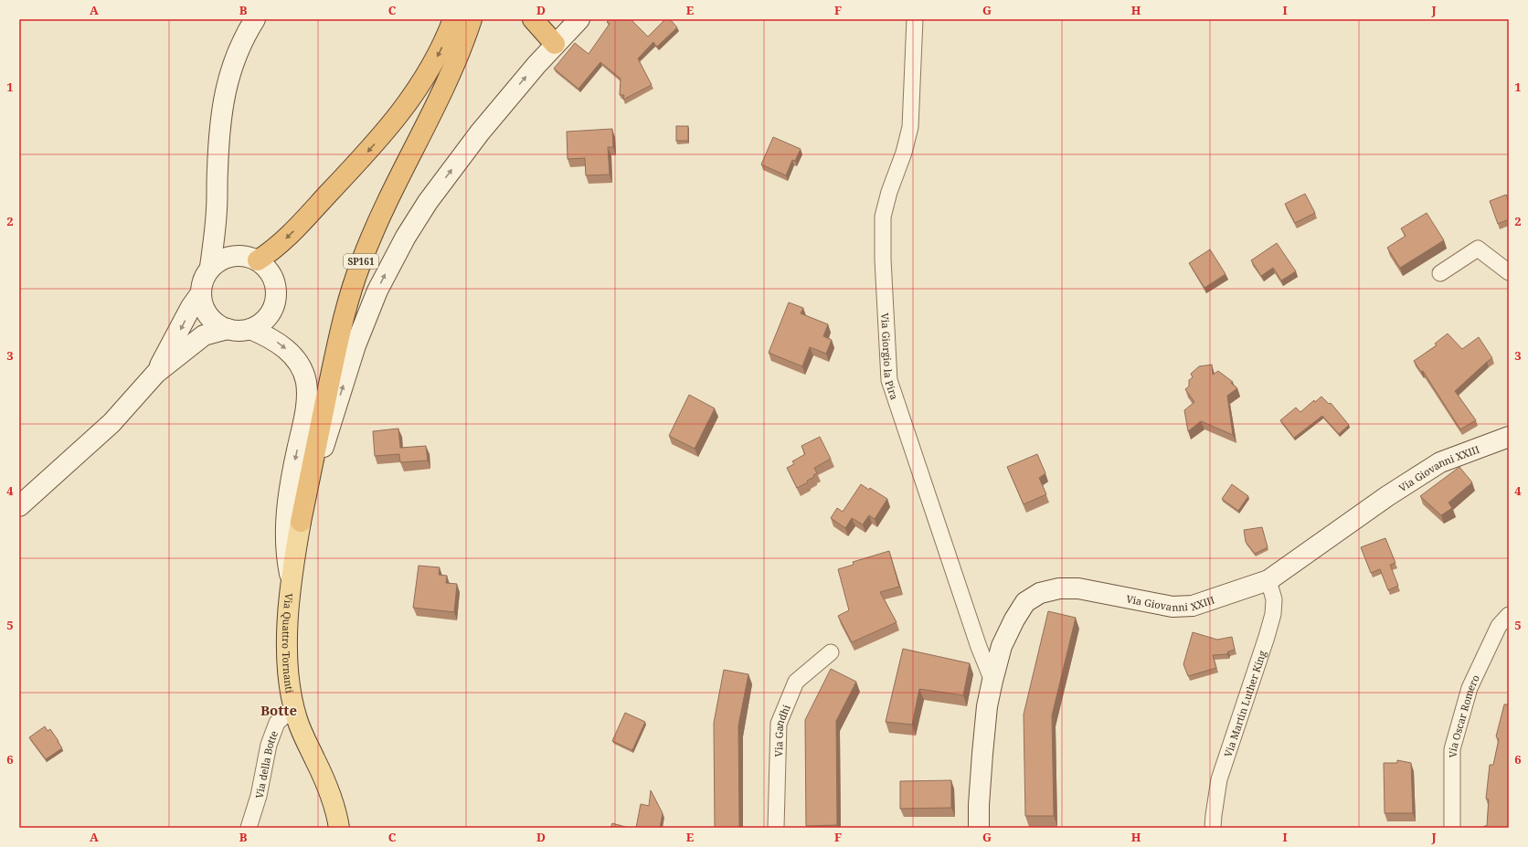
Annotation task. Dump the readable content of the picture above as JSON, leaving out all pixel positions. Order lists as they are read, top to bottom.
{
  "streets": {
    "highway": ["SP161"],
    "main road": ["Via Giovanni XXIII", "Via Quattro Tornanti"],
    "street": [
      "Via Giorgio la Pira",
      "Via Martin Luther King",
      "Via Oscar Romero",
      "Via Gandhi",
      "Via della Botte"
    ]
  },
  "crossings": [
    ["SP161", "Via Quattro Tornanti"],
    ["Via Giorgio la Pira", "Via Giovanni XXIII"],
    ["Via Giovanni XXIII", "Via Martin Luther King"],
    ["Via Quattro Tornanti", "Via della Botte"]
  ],
  "districts": ["Botte"],
  "grid": {
    "columns": [
      "A",
      "B",
      "C",
      "D",
      "E",
      "F",
      "G",
      "H",
      "I",
      "J"
    ],
    "rows": [
      "1",
      "2",
      "3",
      "4",
      "5",
      "6"
    ]
  }
}
